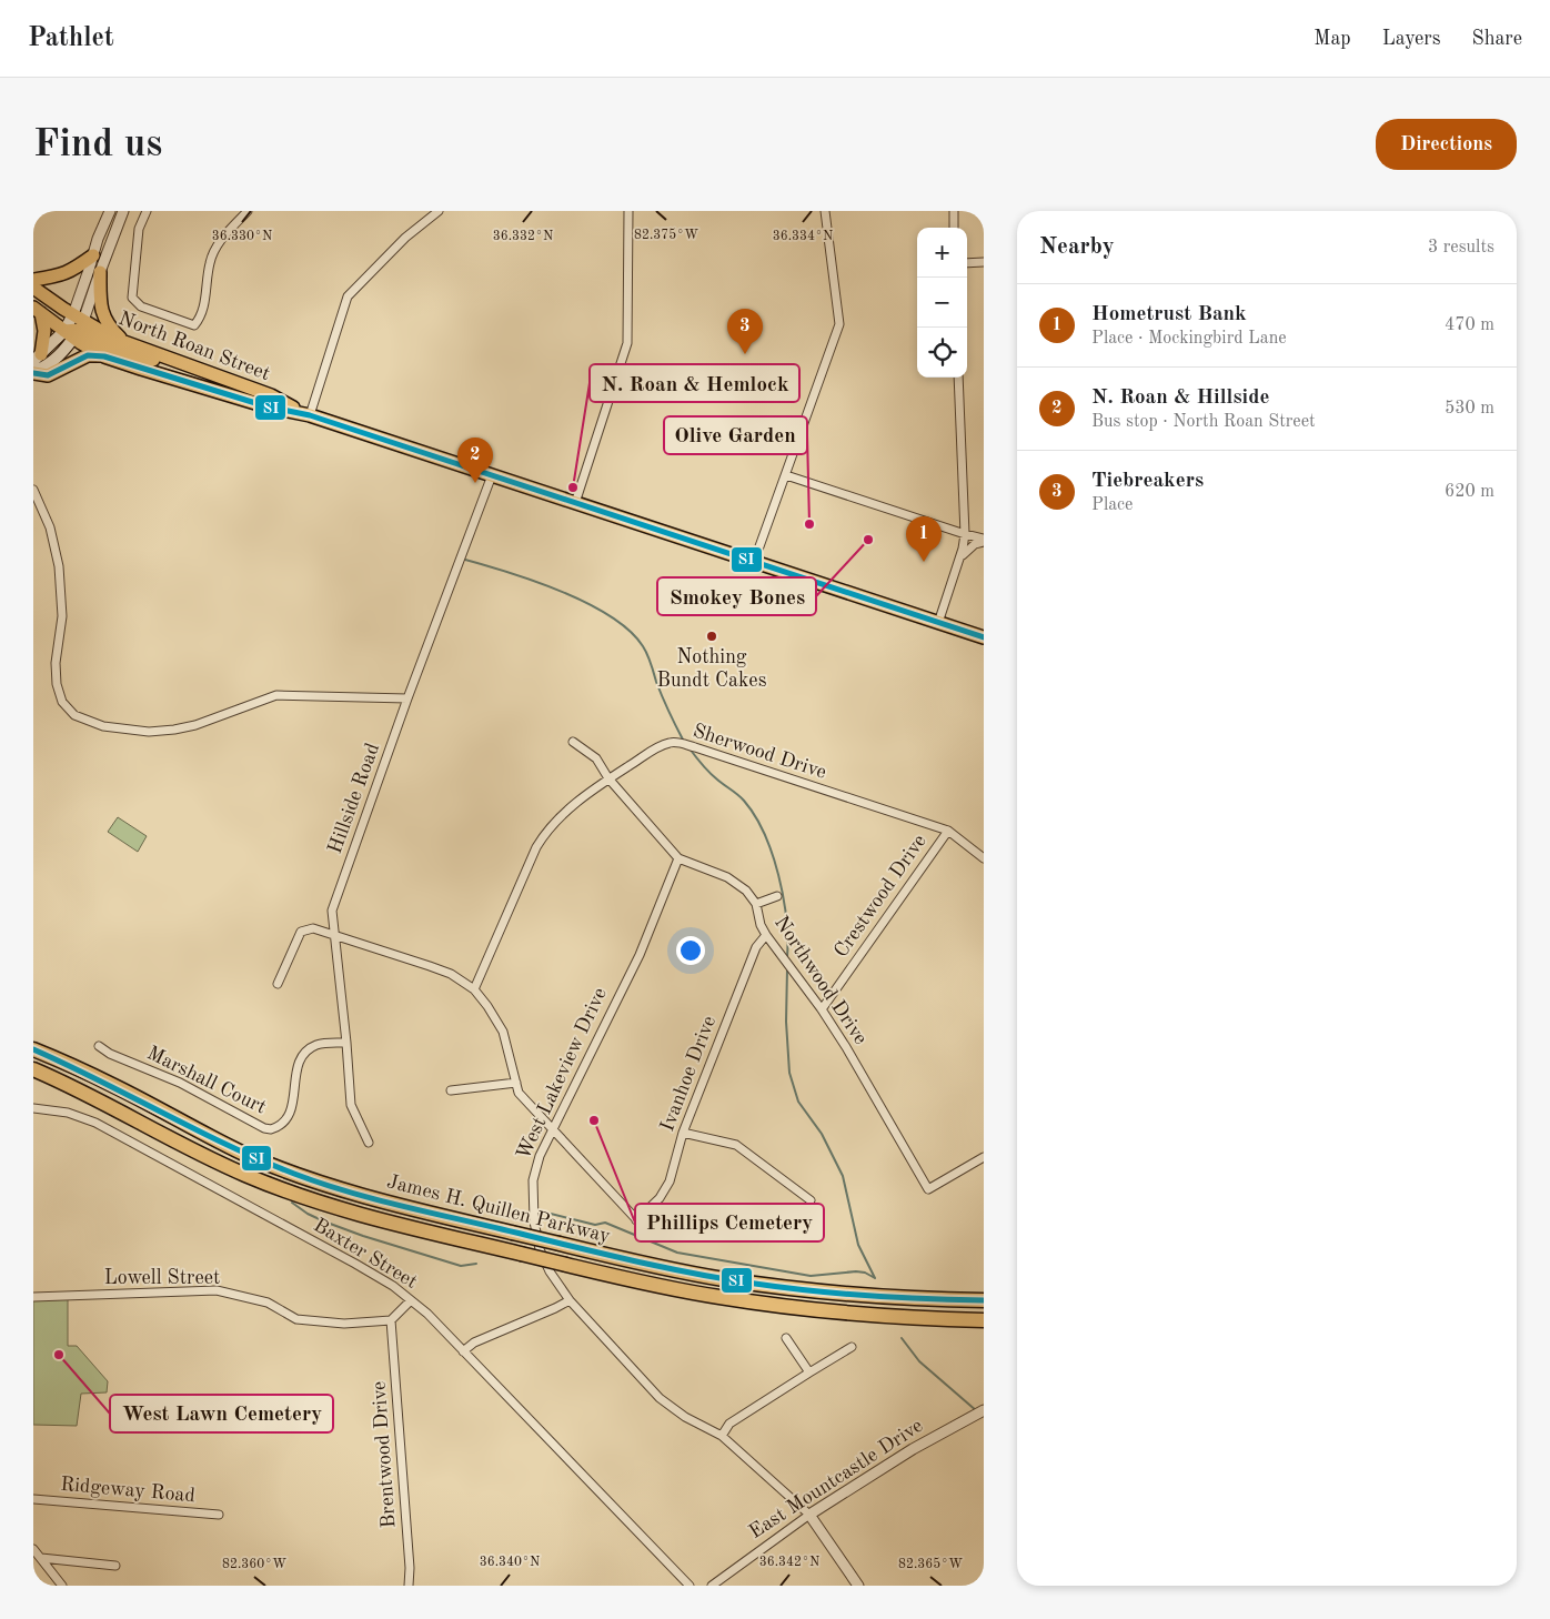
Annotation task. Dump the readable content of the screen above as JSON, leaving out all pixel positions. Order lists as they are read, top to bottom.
{
  "streets": {
    "highway": ["James H. Quillen Parkway"],
    "main road": ["North Roan Street"],
    "street": [
      "Sherwood Drive",
      "Hillside Road",
      "Crestwood Drive",
      "Northwood Drive",
      "West Lakeview Drive",
      "Ivanhoe Drive",
      "Marshall Court",
      "Baxter Street",
      "Lowell Street",
      "Brentwood Drive",
      "East Mountcastle Drive",
      "Ridgeway Road"
    ]
  },
  "crossings": [
    ["North Roan Street", "Hillside Road"],
    ["Sherwood Drive", "Crestwood Drive"],
    ["Hillside Road", "Marshall Court"],
    ["Crestwood Drive", "Northwood Drive"],
    ["Northwood Drive", "West Lakeview Drive"],
    ["Northwood Drive", "Ivanhoe Drive"],
    ["West Lakeview Drive", "East Mountcastle Drive"],
    ["Lowell Street", "Brentwood Drive"]
  ],
  "places": [
    "N. Roan & Hemlock",
    "Olive Garden",
    "Smokey Bones",
    "Nothing Bundt Cakes",
    "Phillips Cemetery",
    "West Lawn Cemetery"
  ],
  "lines": ["transit line SI"],
  "page": {
    "header": "Pathlet",
    "nav": ["Map", "Layers", "Share"],
    "buttons": "Directions",
    "title": "Find us",
    "heading": ["Nearby", "3 results"],
    "map_buttons": ["+", "−"],
    "list": [
      {
        "mark": "1",
        "name": "Hometrust Bank",
        "note": "Place · Mockingbird Lane",
        "value": "470 m"
      },
      {
        "mark": "2",
        "name": "N. Roan & Hillside",
        "note": "Bus stop · North Roan Street",
        "value": "530 m"
      },
      {
        "mark": "3",
        "name": "Tiebreakers",
        "note": "Place",
        "value": "620 m"
      }
    ],
    "pins": ["3", "2", "1"]
  },
  "coordinates": [
    "82.375°W",
    "36.330°N",
    "36.332°N",
    "36.334°N",
    "36.340°N",
    "36.342°N",
    "82.360°W",
    "82.365°W"
  ]
}
